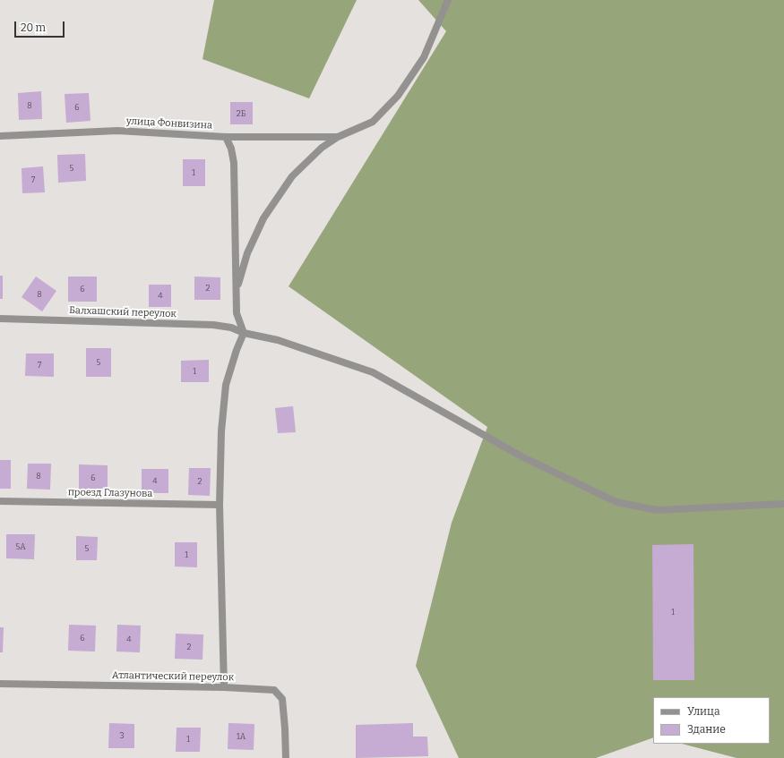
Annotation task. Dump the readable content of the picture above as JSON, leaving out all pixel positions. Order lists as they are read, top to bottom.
{
  "streets": {
    "street": [
      "улица Фонвизина",
      "Балхашский переулок",
      "проезд Глазунова",
      "Атлантический переулок"
    ]
  },
  "house_numbers": [
    "8",
    "6",
    "2Б",
    "5",
    "1",
    "7",
    "2",
    "6",
    "8",
    "4",
    "5",
    "7",
    "1",
    "8",
    "6",
    "4",
    "2",
    "5А",
    "5",
    "1",
    "1",
    "6",
    "4",
    "2",
    "3",
    "1А",
    "1"
  ],
  "legend": ["Улица", "Здание"],
  "scale_bar": "20 m"
}
